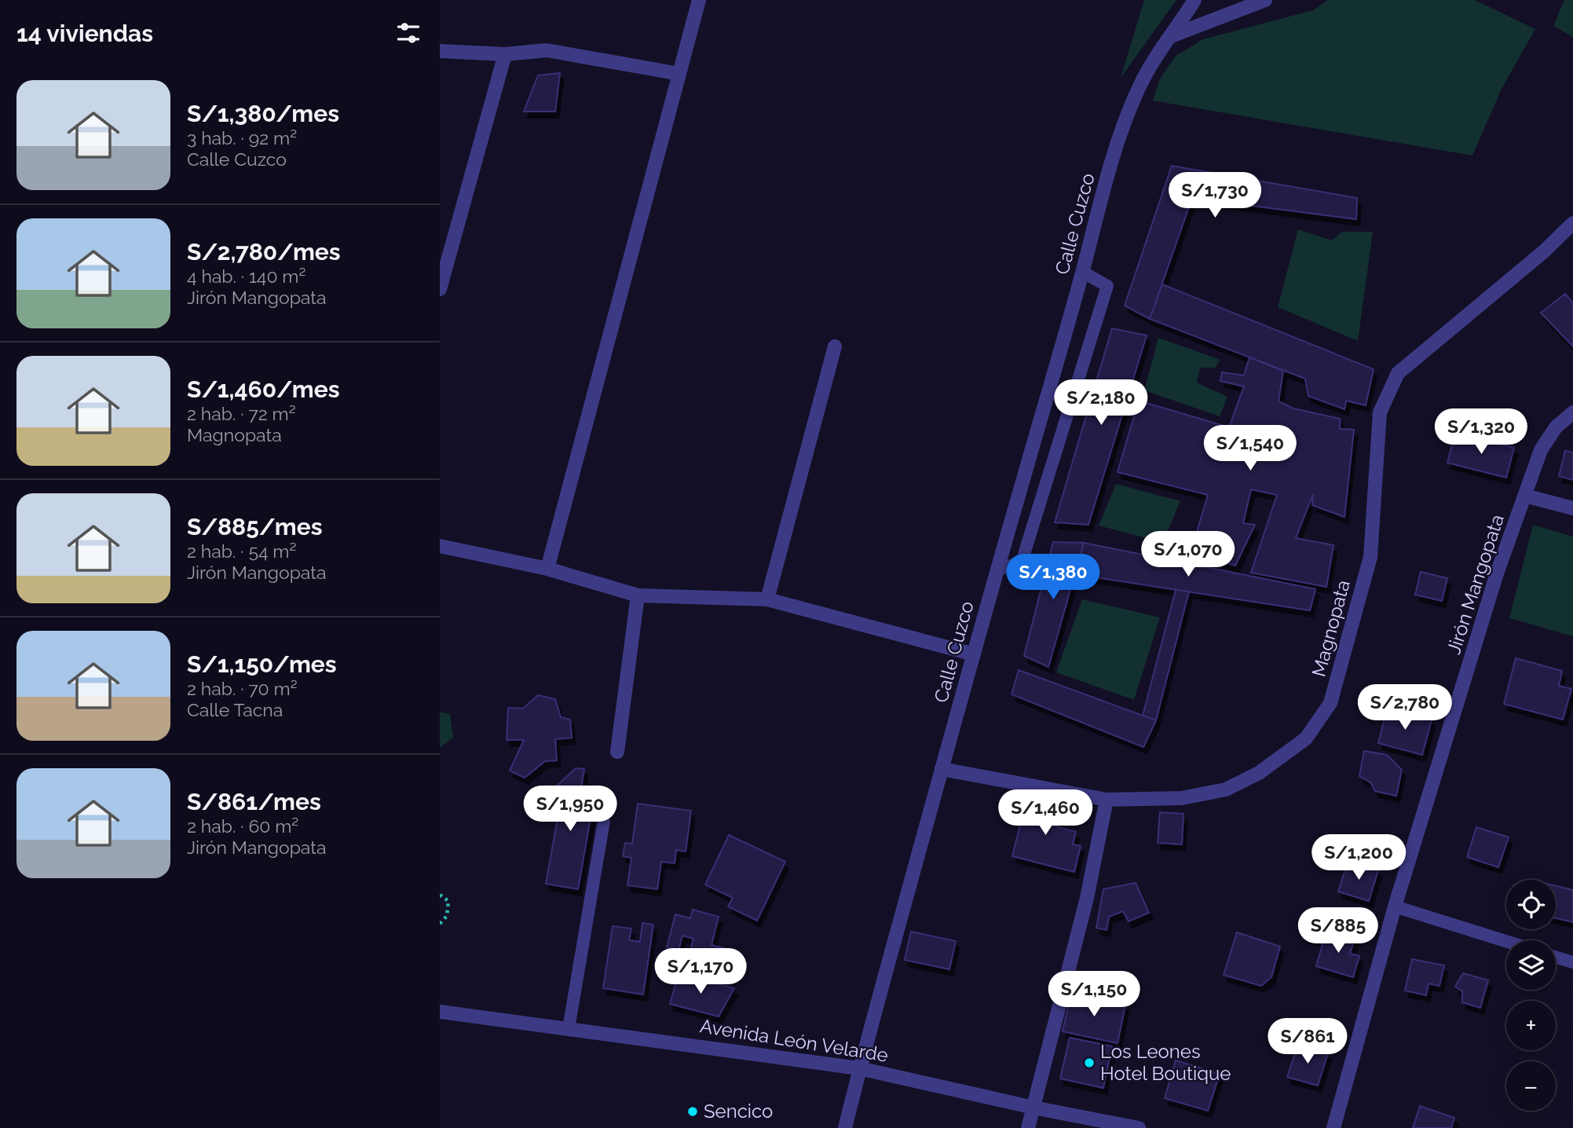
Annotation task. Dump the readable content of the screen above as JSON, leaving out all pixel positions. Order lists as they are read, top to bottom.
{
  "streets": {
    "street": [
      "Calle Cuzco",
      "Jirón Mangopata",
      "Magnopata",
      "Avenida León Velarde"
    ]
  },
  "crossings": [
    ["Calle Cuzco", "Magnopata"],
    ["Calle Cuzco", "Avenida León Velarde"]
  ],
  "places": ["Los Leones Hotel Boutique", "Sencico"],
  "page": {
    "heading": "14 viviendas",
    "list": [
      {
        "name": "S/1,380/mes",
        "note": "3 hab. · 92 m² · Calle Cuzco"
      },
      {
        "name": "S/2,780/mes",
        "note": "4 hab. · 140 m² · Jirón Mangopata"
      },
      {
        "name": "S/1,460/mes",
        "note": "2 hab. · 72 m² · Magnopata"
      },
      {
        "name": "S/885/mes",
        "note": "2 hab. · 54 m² · Jirón Mangopata"
      },
      {
        "name": "S/1,150/mes",
        "note": "2 hab. · 70 m² · Calle Tacna"
      },
      {
        "name": "S/861/mes",
        "note": "2 hab. · 60 m² · Jirón Mangopata"
      }
    ],
    "price": [
      "S/1,730",
      "S/2,180",
      "S/1,320",
      "S/1,540",
      "S/1,070",
      "S/1,380",
      "S/2,780",
      "S/1,950",
      "S/1,460",
      "S/1,200",
      "S/885",
      "S/1,170",
      "S/1,150",
      "S/861"
    ],
    "map_buttons": ["+", "−"]
  }
}
